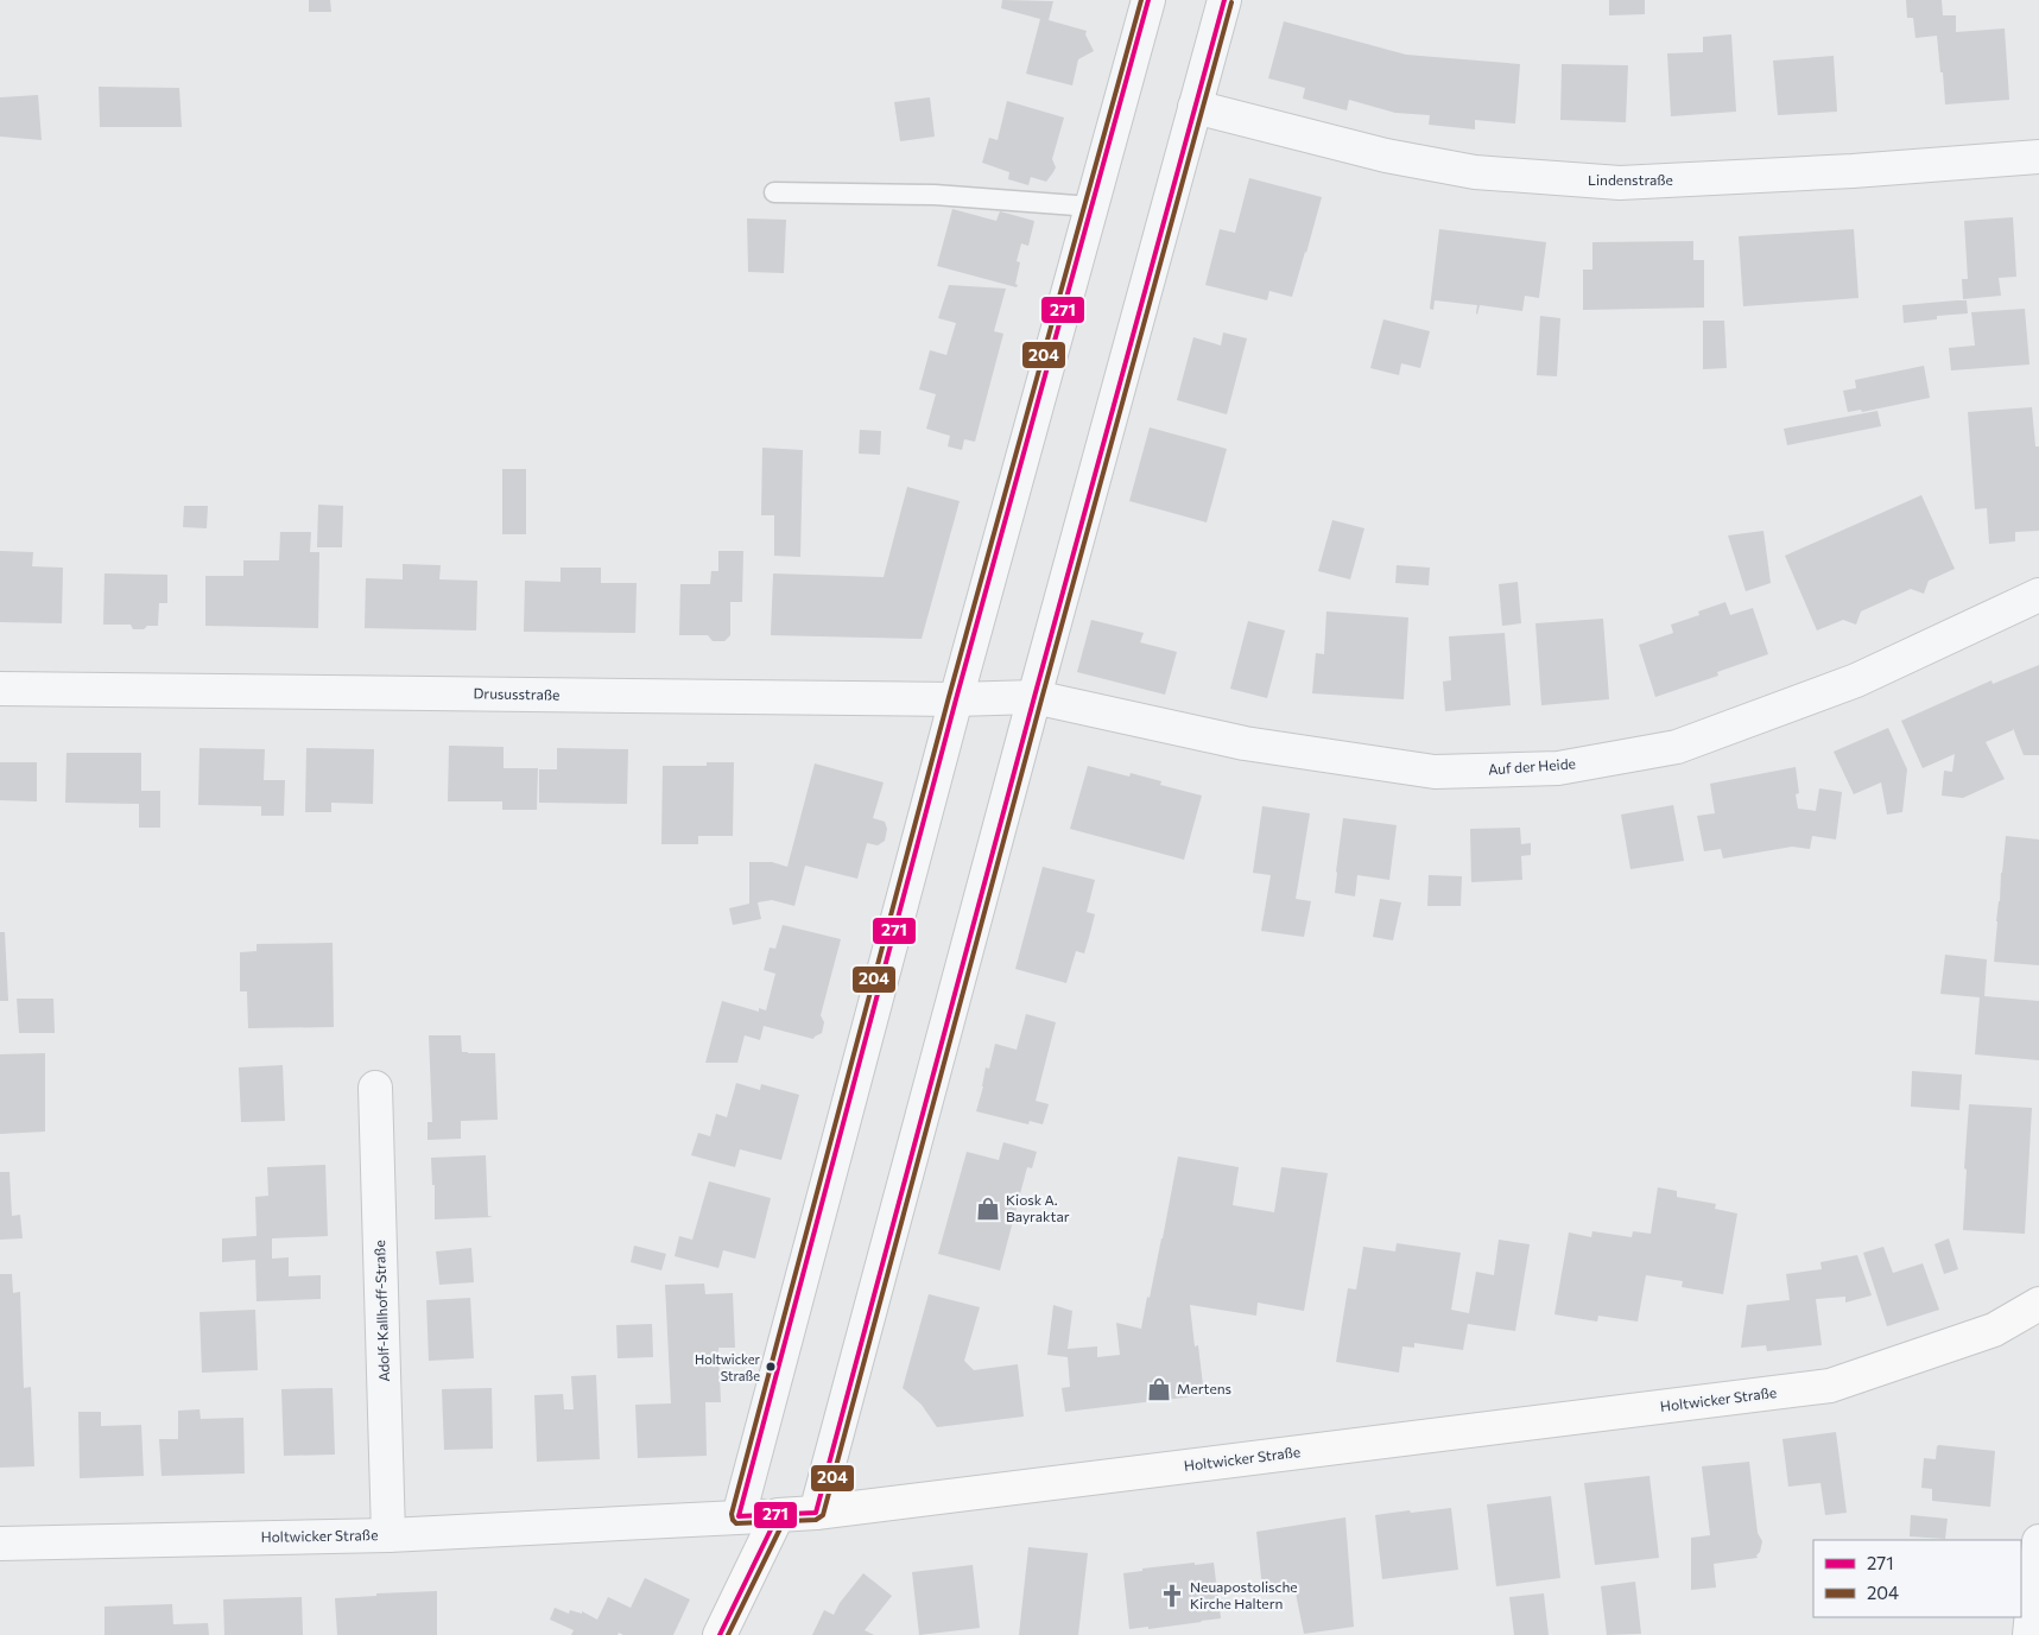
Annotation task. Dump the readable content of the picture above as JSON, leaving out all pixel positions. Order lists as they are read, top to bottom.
{
  "streets": {
    "street": [
      "Lindenstraße",
      "Drususstraße",
      "Auf der Heide",
      "Adolf-Kallhoff-Straße",
      "Holtwicker Straße"
    ]
  },
  "crossings": [
    ["Drususstraße", "Auf der Heide"],
    ["Adolf-Kallhoff-Straße", "Holtwicker Straße"]
  ],
  "places": {
    "shop": ["Kiosk A. Bayraktar", "Mertens"],
    "other": ["Holtwicker Straße"],
    "church": ["Neuapostolische Kirche Haltern"]
  },
  "lines": ["transit line 271", "transit line 204"],
  "legend": ["271", "204"]
}
